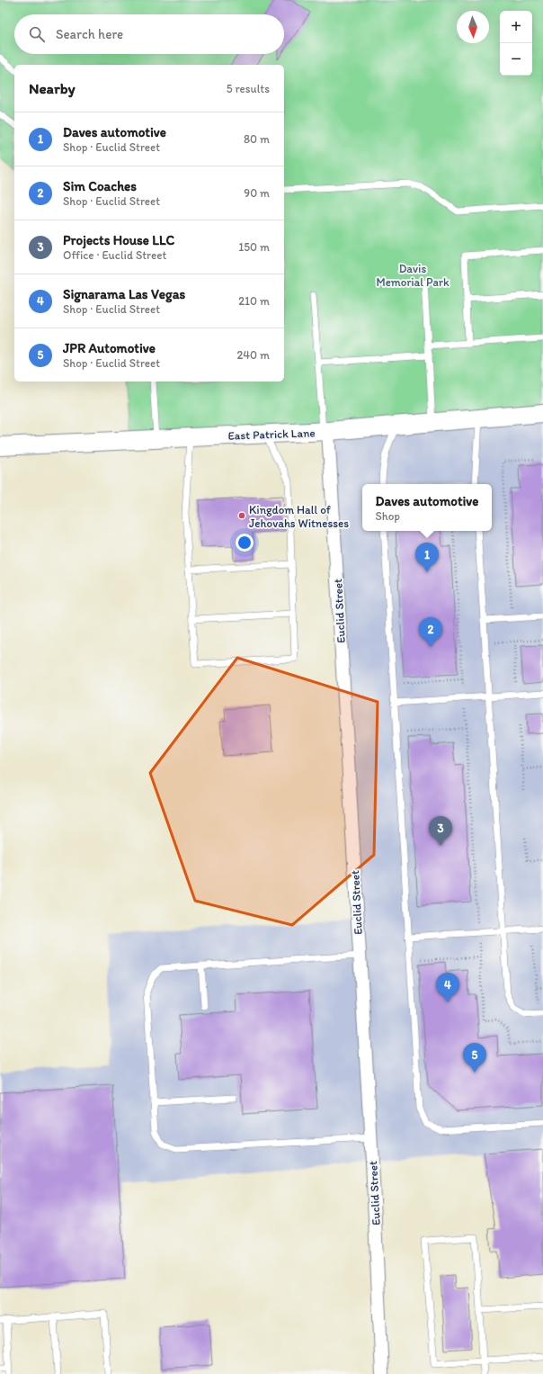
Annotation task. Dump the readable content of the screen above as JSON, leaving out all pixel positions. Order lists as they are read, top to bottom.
{
  "streets": {
    "main road": ["East Patrick Lane"],
    "street": ["Euclid Street"]
  },
  "crossings": [
    ["East Patrick Lane", "Euclid Street"]
  ],
  "parks": ["Davis Memorial Park"],
  "places": ["Kingdom Hall of Jehovahs Witnesses"],
  "north": "bottom",
  "page": {
    "map_buttons": ["+", "−"],
    "search": "Search here",
    "heading": ["Nearby", "5 results"],
    "list": [
      {
        "mark": "1",
        "name": "Daves automotive",
        "note": "Shop · Euclid Street",
        "value": "80 m"
      },
      {
        "mark": "2",
        "name": "Sim Coaches",
        "note": "Shop · Euclid Street",
        "value": "90 m"
      },
      {
        "mark": "3",
        "name": "Projects House LLC",
        "note": "Office · Euclid Street",
        "value": "150 m"
      },
      {
        "mark": "4",
        "name": "Signarama Las Vegas",
        "note": "Shop · Euclid Street",
        "value": "210 m"
      },
      {
        "mark": "5",
        "name": "JPR Automotive",
        "note": "Shop · Euclid Street",
        "value": "240 m"
      }
    ],
    "popup": ["Daves automotive", "Shop"],
    "pins": [
      "1",
      "2",
      "3",
      "4",
      "5"
    ]
  }
}
